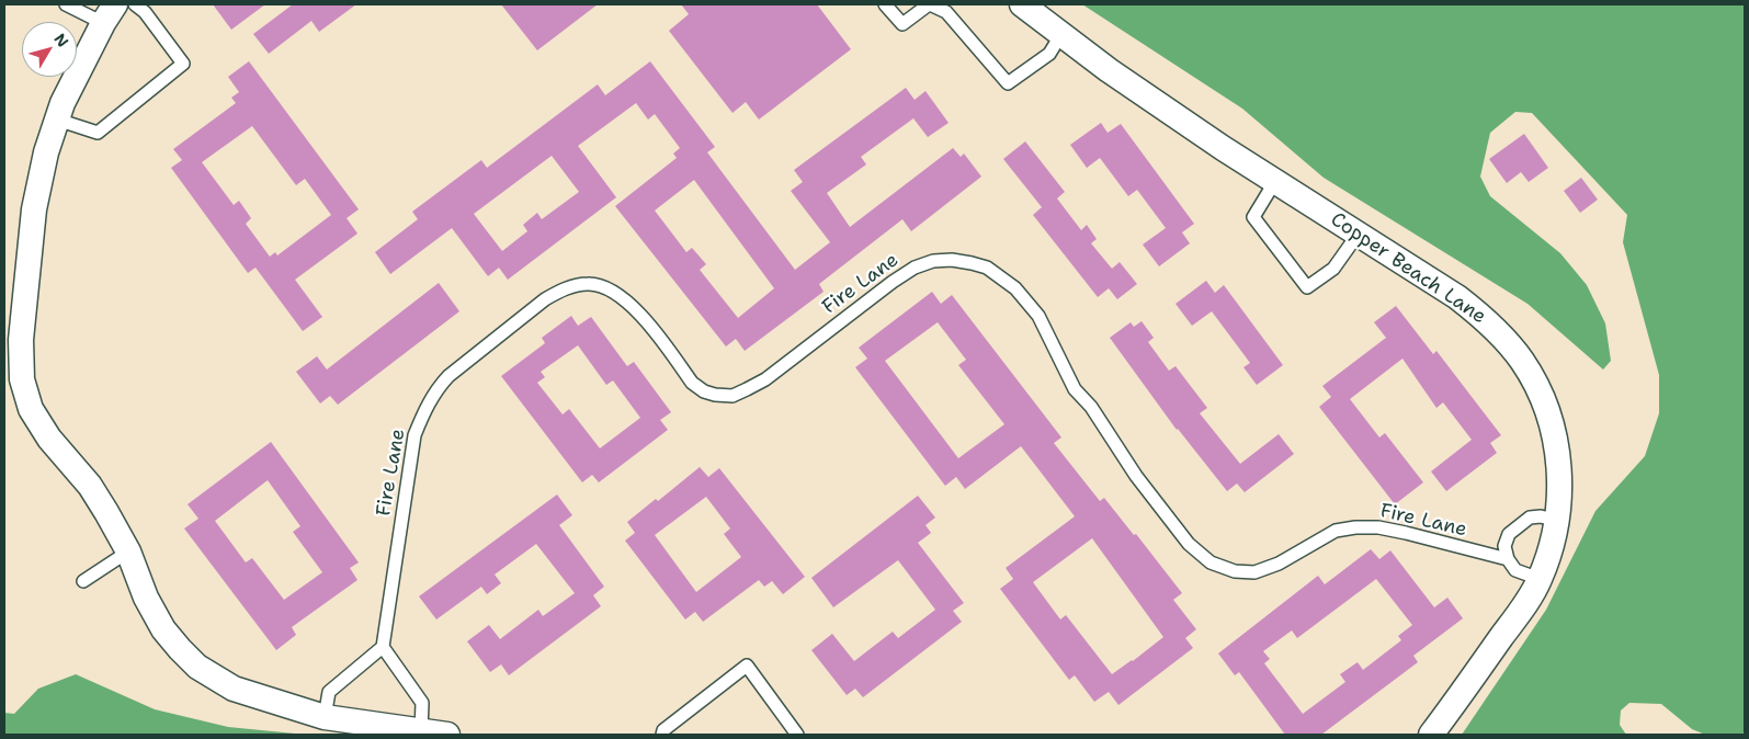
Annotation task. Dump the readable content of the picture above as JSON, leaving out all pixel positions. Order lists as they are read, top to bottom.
{
  "streets": {
    "street": ["Copper Beach Lane"],
    "lane": ["Fire Lane"]
  },
  "north": "top right"
}
